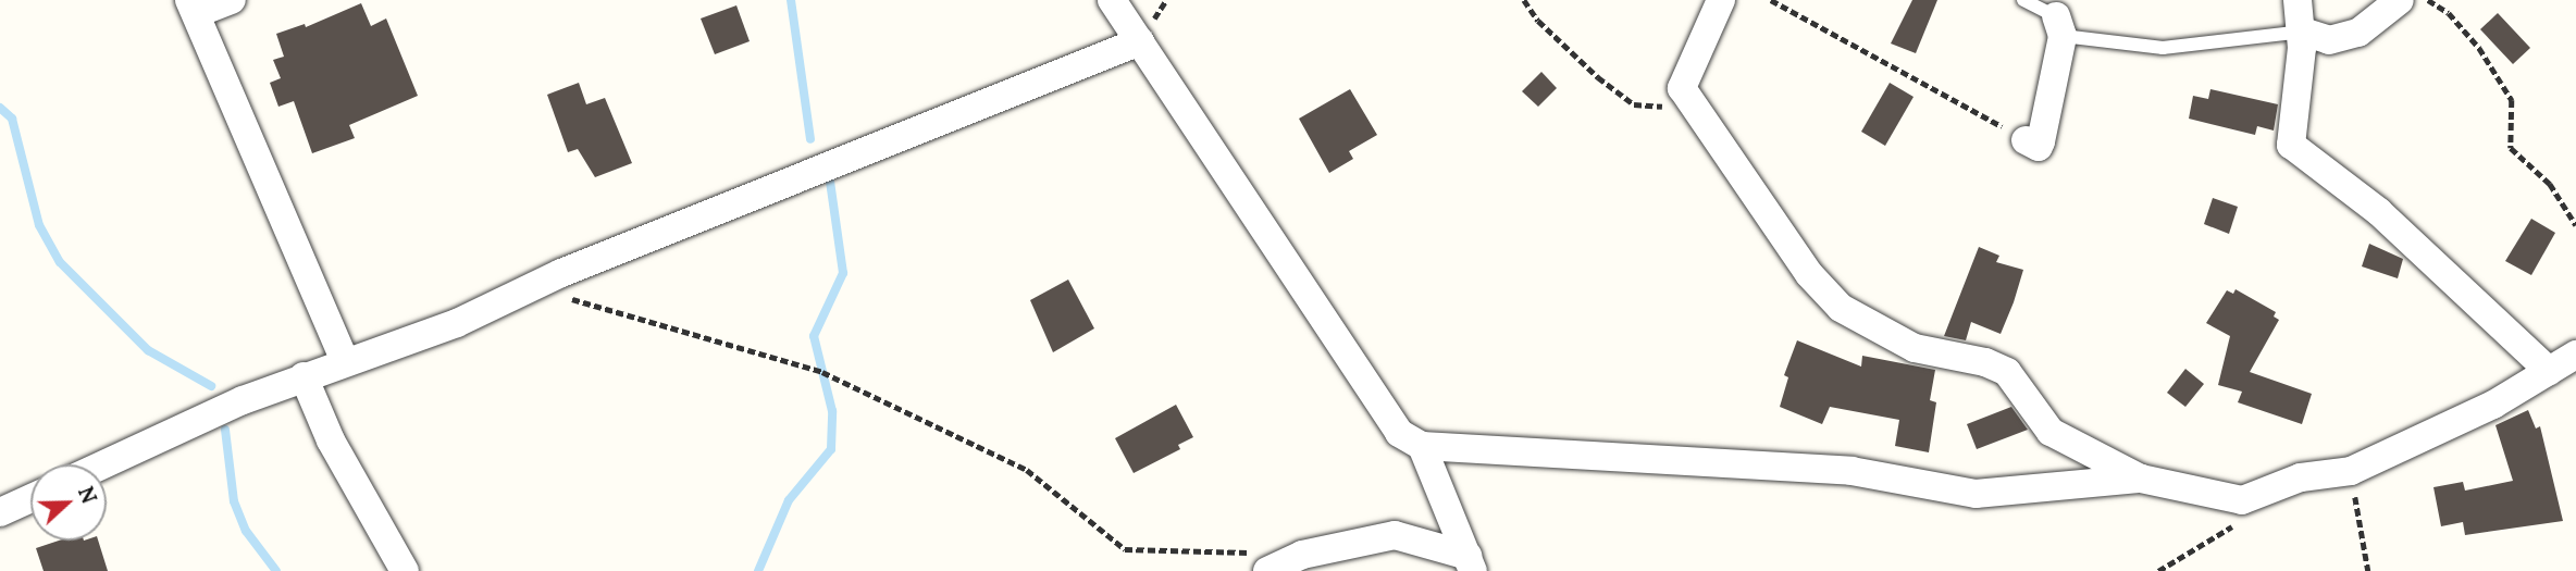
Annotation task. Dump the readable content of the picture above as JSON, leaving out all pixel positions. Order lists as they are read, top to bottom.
{
  "north": "right"
}
